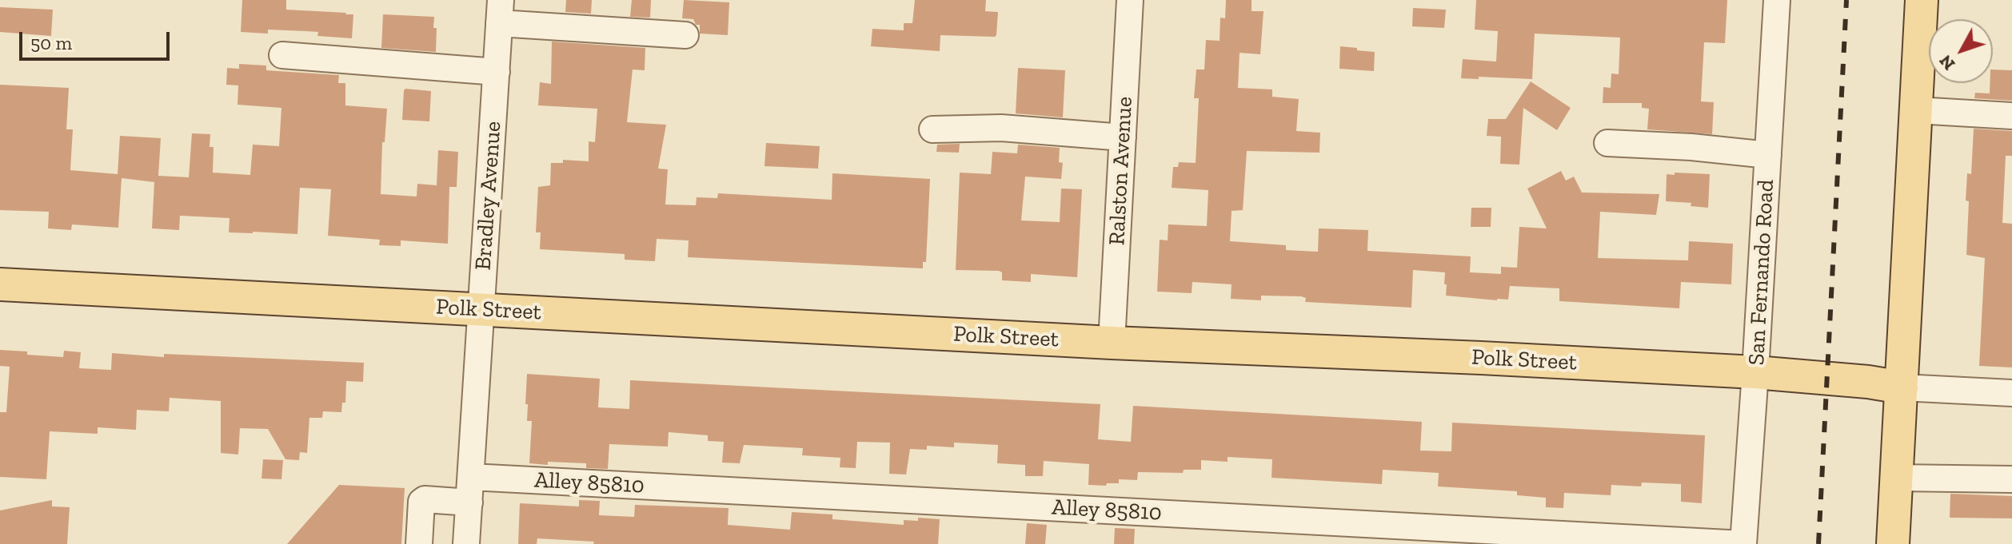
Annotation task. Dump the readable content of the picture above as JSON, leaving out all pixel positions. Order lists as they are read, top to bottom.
{
  "streets": {
    "main road": ["Polk Street"],
    "street": [
      "Ralston Avenue",
      "Bradley Avenue",
      "San Fernando Road",
      "Alley 85810"
    ]
  },
  "crossings": [
    ["Ralston Avenue", "Polk Street"],
    ["Bradley Avenue", "Polk Street"],
    ["Bradley Avenue", "Alley 85810"],
    ["San Fernando Road", "Polk Street"],
    ["San Fernando Road", "Alley 85810"]
  ],
  "scale_bar": "50 m",
  "north": "bottom left"
}
